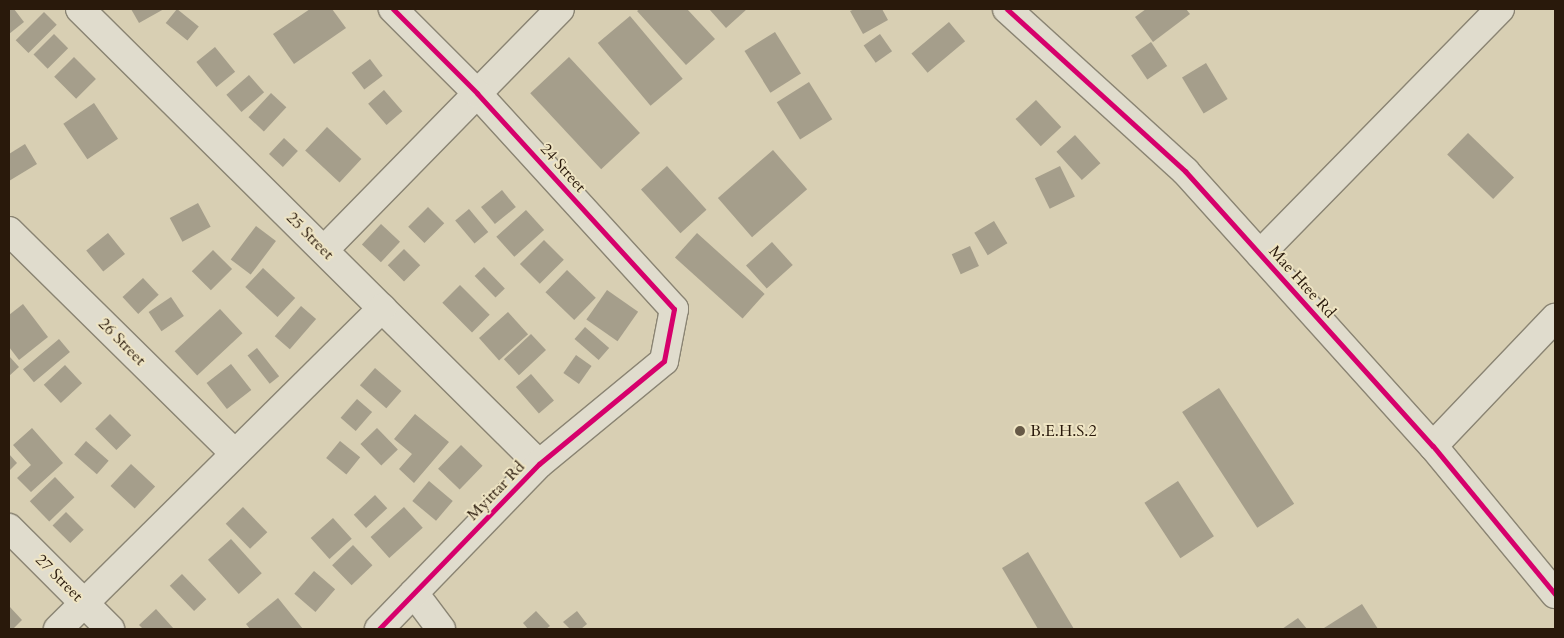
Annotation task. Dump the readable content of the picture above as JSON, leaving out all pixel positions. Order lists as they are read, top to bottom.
{
  "streets": {
    "street": [
      "24 Street",
      "25 Street",
      "Mae Htee Rd",
      "26 Street",
      "Myittar Rd",
      "27 Street"
    ]
  },
  "crossings": [
    ["24 Street", "Myittar Rd"],
    ["25 Street", "Myittar Rd"]
  ],
  "places": ["B.E.H.S.2"]
}
